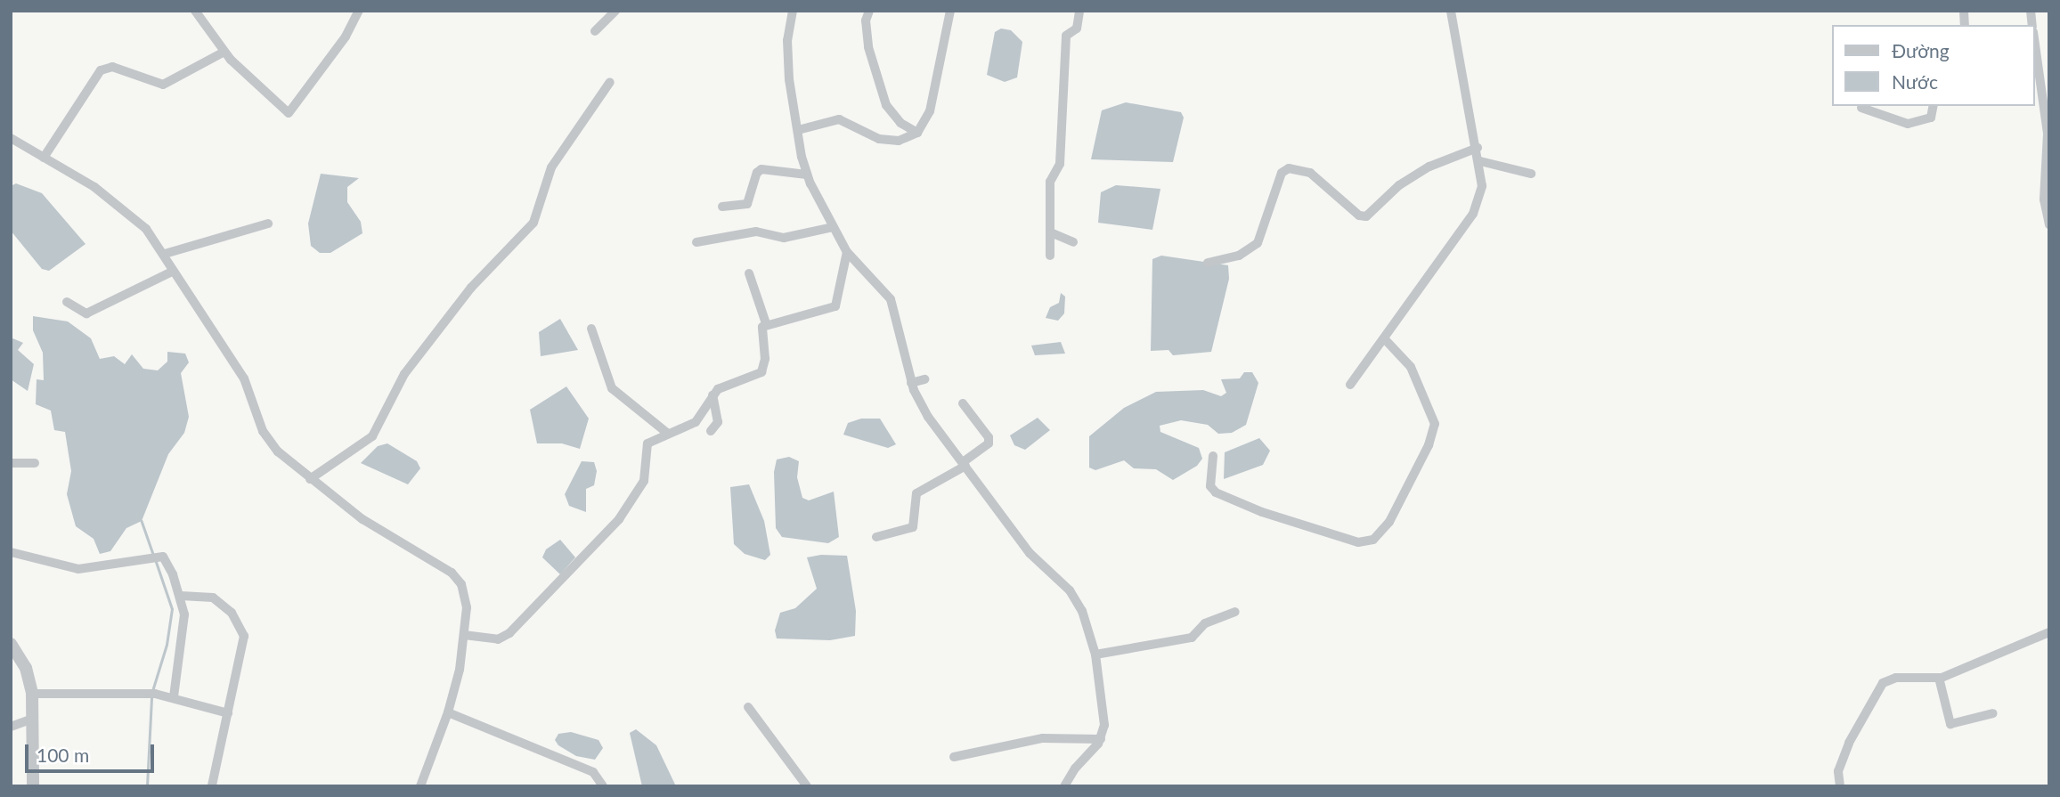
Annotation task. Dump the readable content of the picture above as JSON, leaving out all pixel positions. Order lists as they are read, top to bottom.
{
  "legend": ["Đường", "Nước"],
  "scale_bar": "100 m"
}
